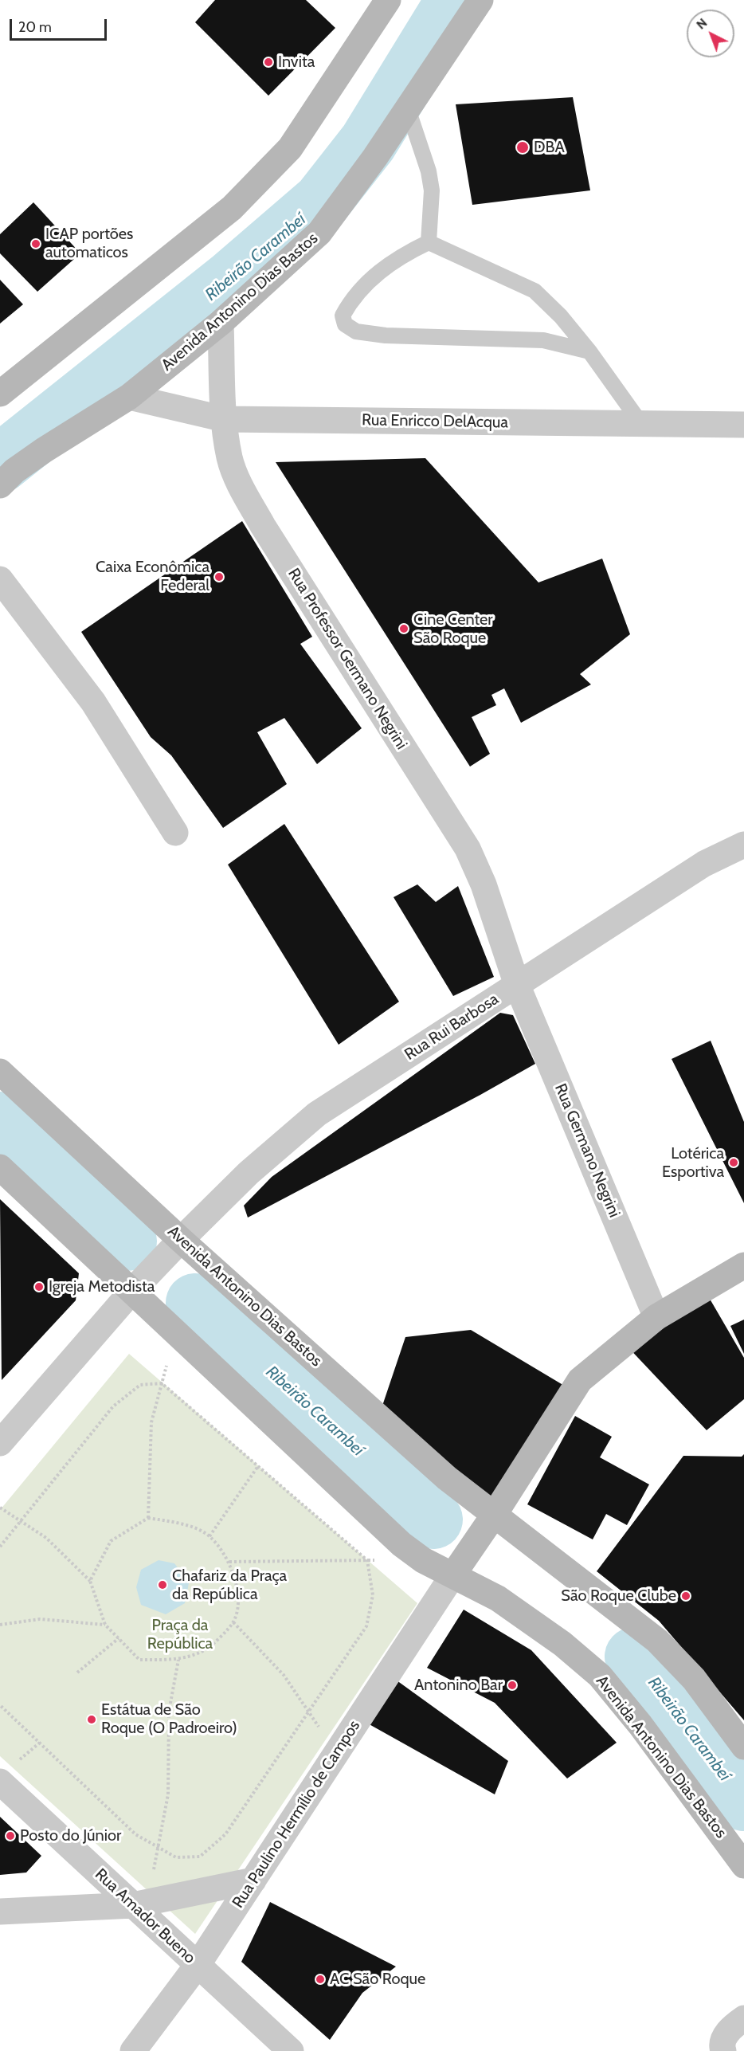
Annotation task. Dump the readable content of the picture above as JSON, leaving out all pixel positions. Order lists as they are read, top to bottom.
{
  "streets": {
    "main road": ["Avenida Antonino Dias Bastos"],
    "street": [
      "Rua Enricco DelAcqua",
      "Rua Professor Germano Negrini",
      "Rua Rui Barbosa",
      "Rua Germano Negrini",
      "Rua Paulino Hermílio de Campos",
      "Rua Amador Bueno"
    ]
  },
  "crossings": [
    ["Avenida Antonino Dias Bastos", "Rua Enricco DelAcqua"],
    ["Avenida Antonino Dias Bastos", "Rua Professor Germano Negrini"],
    ["Avenida Antonino Dias Bastos", "Rua Rui Barbosa"],
    ["Avenida Antonino Dias Bastos", "Rua Paulino Hermílio de Campos"],
    ["Rua Enricco DelAcqua", "Rua Professor Germano Negrini"],
    ["Rua Professor Germano Negrini", "Rua Rui Barbosa"],
    ["Rua Professor Germano Negrini", "Rua Germano Negrini"],
    ["Rua Rui Barbosa", "Rua Germano Negrini"],
    ["Rua Paulino Hermílio de Campos", "Rua Amador Bueno"]
  ],
  "water": ["Ribeirão Carambeí"],
  "parks": ["Praça da República"],
  "places": [
    "Invita",
    "DBA",
    "ICAP portões automaticos",
    "Caixa Econômica Federal",
    "Cine Center São Roque",
    "Lotérica Esportiva",
    "Igreja Metodista",
    "Chafariz da Praça da República",
    "São Roque Clube",
    "Antonino Bar",
    "Estátua de São Roque (O Padroeiro)",
    "Posto do Júnior",
    "AC São Roque"
  ],
  "scale_bar": "20 m",
  "north": "top left"
}
